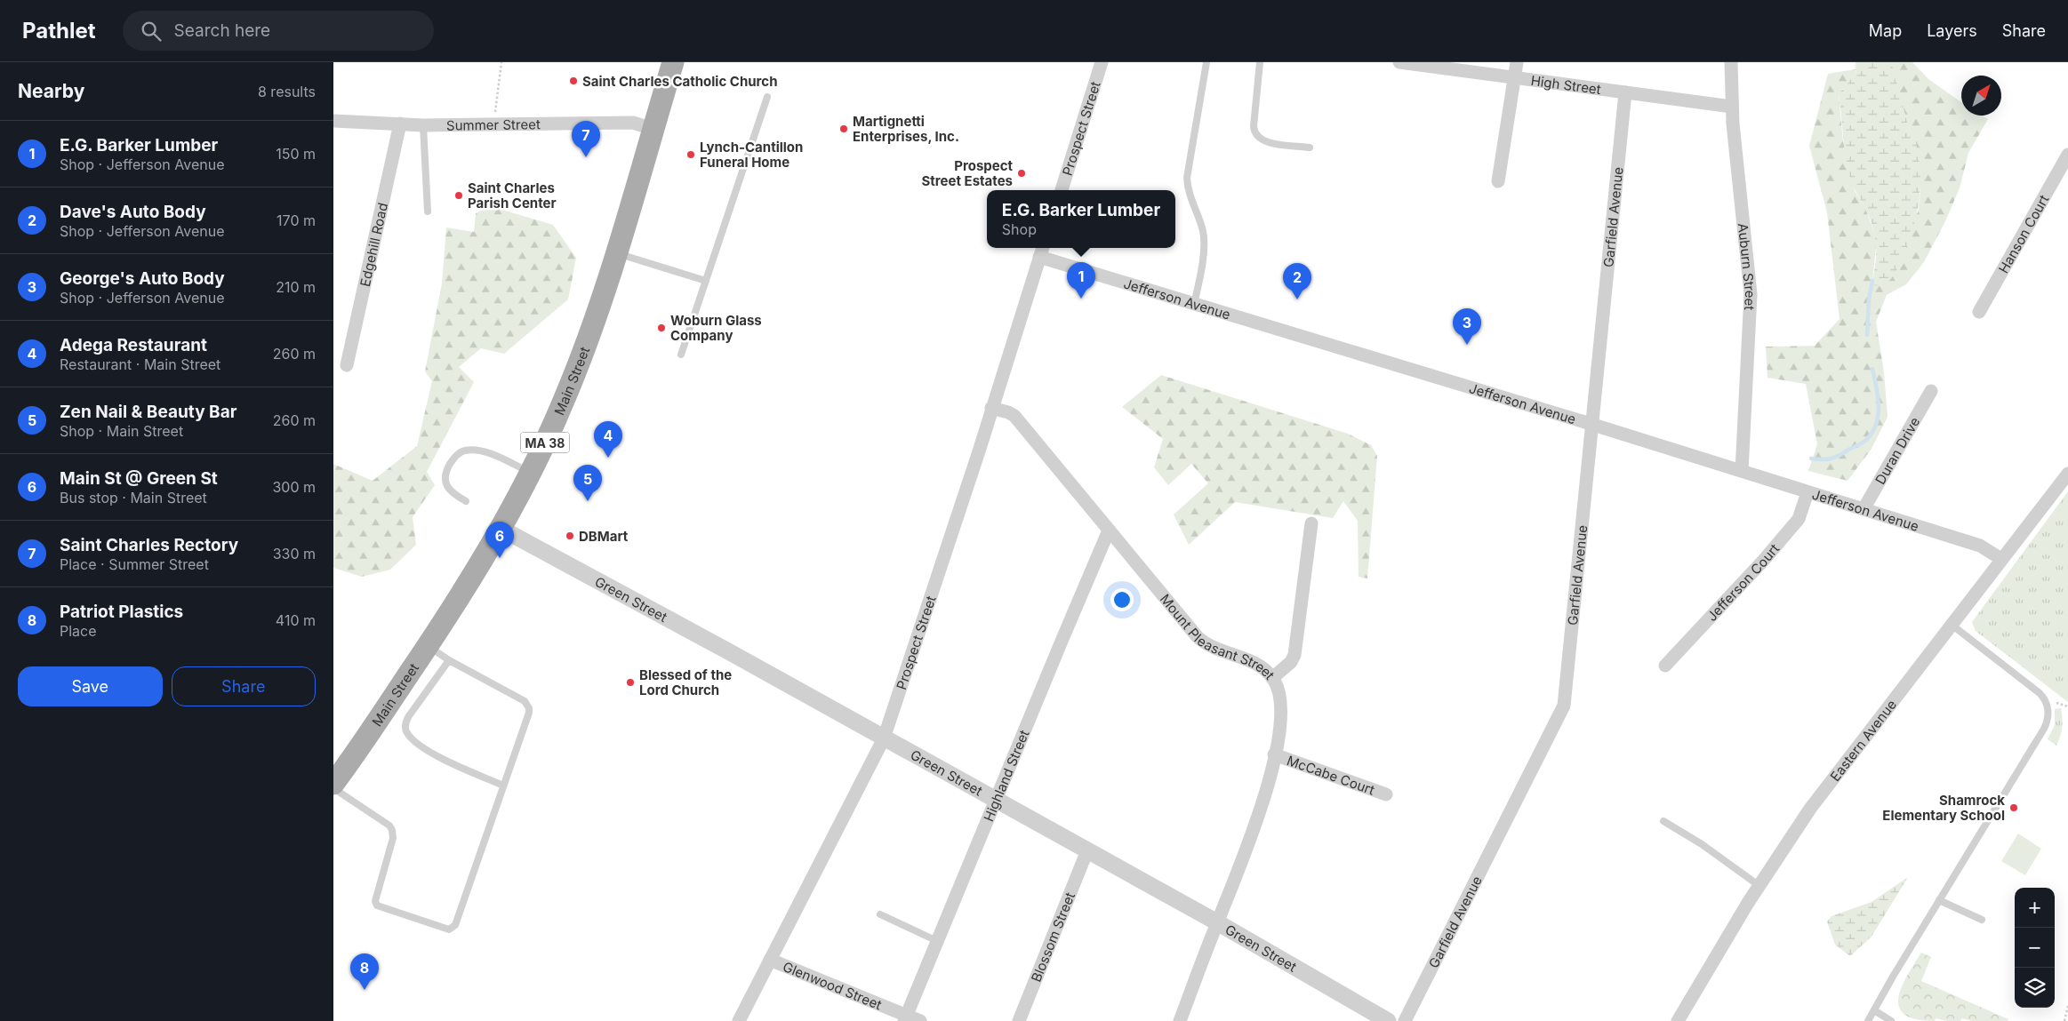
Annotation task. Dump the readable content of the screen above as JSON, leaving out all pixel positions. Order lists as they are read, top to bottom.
{
  "streets": {
    "main road": ["Main Street", "MA 38"],
    "street": [
      "High Street",
      "Summer Street",
      "Prospect Street",
      "Garfield Avenue",
      "Hanson Court",
      "Edgehill Road",
      "Auburn Street",
      "Jefferson Avenue",
      "Duran Drive",
      "Jefferson Court",
      "Green Street",
      "Mount Pleasant Street",
      "Eastern Avenue",
      "McCabe Court",
      "Highland Street",
      "Blossom Street",
      "Glenwood Street"
    ]
  },
  "crossings": [
    ["High Street", "Garfield Avenue"],
    ["High Street", "Auburn Street"],
    ["Summer Street", "Edgehill Road"],
    ["Summer Street", "Main Street"],
    ["Prospect Street", "Jefferson Avenue"],
    ["Prospect Street", "Green Street"],
    ["Prospect Street", "Mount Pleasant Street"],
    ["Prospect Street", "Glenwood Street"],
    ["Garfield Avenue", "Jefferson Avenue"],
    ["Auburn Street", "Jefferson Avenue"],
    ["Jefferson Avenue", "Duran Drive"],
    ["Jefferson Avenue", "Jefferson Court"],
    ["Jefferson Avenue", "Eastern Avenue"],
    ["Main Street", "Green Street"],
    ["Green Street", "Mount Pleasant Street"],
    ["Green Street", "Highland Street"],
    ["Green Street", "Blossom Street"],
    ["Mount Pleasant Street", "McCabe Court"],
    ["Mount Pleasant Street", "Highland Street"],
    ["Highland Street", "Glenwood Street"]
  ],
  "places": [
    "Saint Charles Catholic Church",
    "Martignetti Enterprises, Inc.",
    "Lynch-Cantillon Funeral Home",
    "Prospect Street Estates",
    "Saint Charles Parish Center",
    "Woburn Glass Company",
    "DBMart",
    "Blessed of the Lord Church",
    "Shamrock Elementary School"
  ],
  "north": "top right",
  "page": {
    "header": "Pathlet",
    "search": "Search here",
    "nav": ["Map", "Layers", "Share"],
    "heading": ["Nearby", "8 results"],
    "list": [
      {
        "mark": "1",
        "name": "E.G. Barker Lumber",
        "note": "Shop · Jefferson Avenue",
        "value": "150 m"
      },
      {
        "mark": "2",
        "name": "Dave's Auto Body",
        "note": "Shop · Jefferson Avenue",
        "value": "170 m"
      },
      {
        "mark": "3",
        "name": "George's Auto Body",
        "note": "Shop · Jefferson Avenue",
        "value": "210 m"
      },
      {
        "mark": "4",
        "name": "Adega Restaurant",
        "note": "Restaurant · Main Street",
        "value": "260 m"
      },
      {
        "mark": "5",
        "name": "Zen Nail & Beauty Bar",
        "note": "Shop · Main Street",
        "value": "260 m"
      },
      {
        "mark": "6",
        "name": "Main St @ Green St",
        "note": "Bus stop · Main Street",
        "value": "300 m"
      },
      {
        "mark": "7",
        "name": "Saint Charles Rectory",
        "note": "Place · Summer Street",
        "value": "330 m"
      },
      {
        "mark": "8",
        "name": "Patriot Plastics",
        "note": "Place",
        "value": "410 m"
      }
    ],
    "pins": [
      "7",
      "1",
      "2",
      "3",
      "4",
      "5",
      "6",
      "8"
    ],
    "popup": ["E.G. Barker Lumber", "Shop"],
    "buttons": ["Save", "Share"],
    "map_buttons": ["+", "−"]
  }
}
